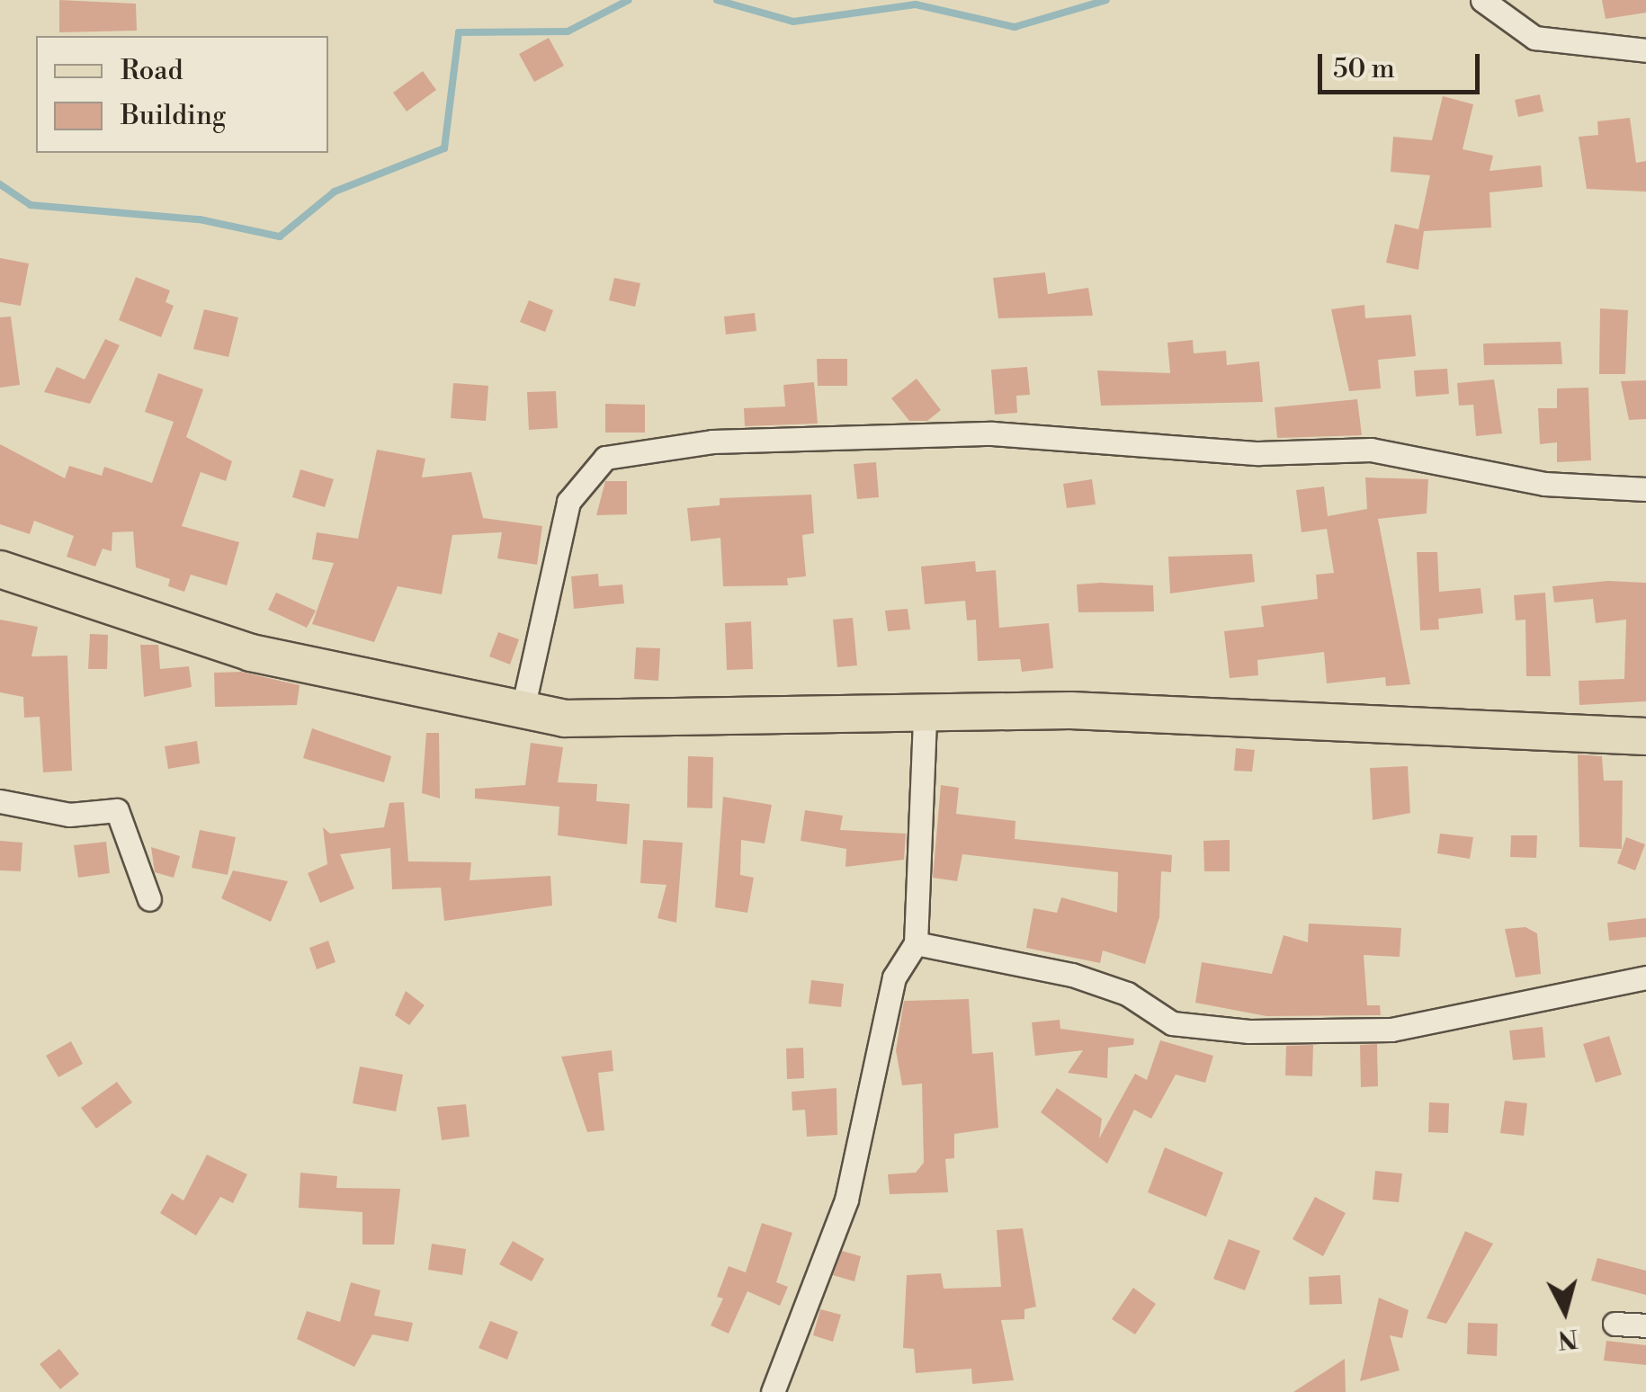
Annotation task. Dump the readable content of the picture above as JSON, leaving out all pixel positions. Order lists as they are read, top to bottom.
{
  "legend": ["Road", "Building"],
  "scale_bar": "50 m",
  "north": "bottom"
}
